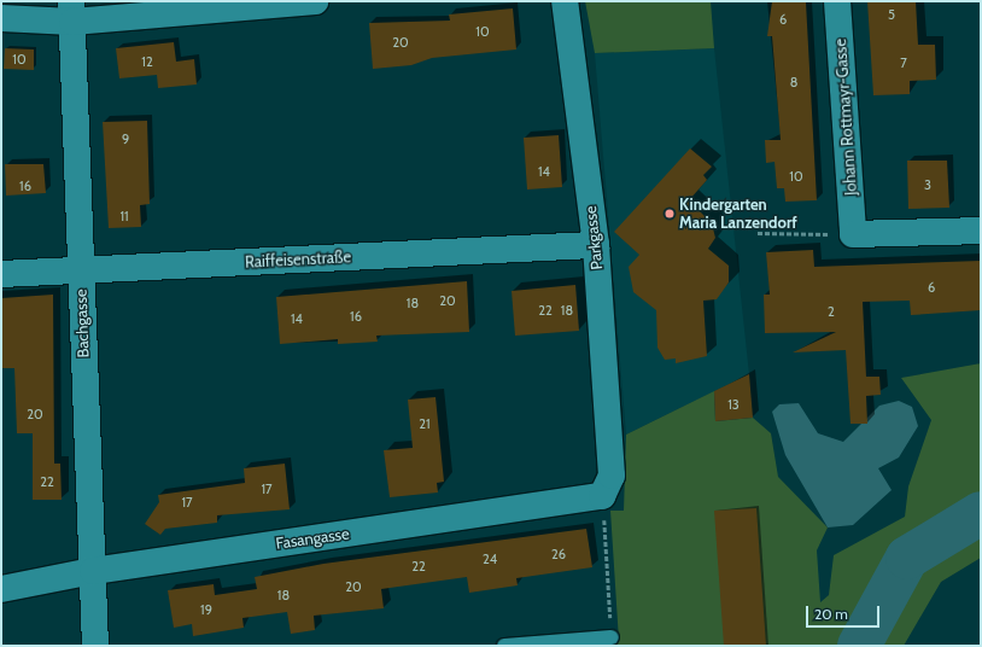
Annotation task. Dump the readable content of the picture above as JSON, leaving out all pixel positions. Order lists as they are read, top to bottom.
{
  "streets": {
    "street": [
      "Johann Rottmayr-Gasse",
      "Parkgasse",
      "Raiffeisenstraße",
      "Bachgasse",
      "Fasangasse"
    ]
  },
  "crossings": [
    ["Parkgasse", "Raiffeisenstraße"],
    ["Parkgasse", "Fasangasse"],
    ["Raiffeisenstraße", "Bachgasse"],
    ["Bachgasse", "Fasangasse"]
  ],
  "places": ["Kindergarten Maria Lanzendorf"],
  "house_numbers": [
    "5",
    "6",
    "10",
    "20",
    "10",
    "12",
    "7",
    "8",
    "9",
    "14",
    "10",
    "3",
    "16",
    "11",
    "6",
    "20",
    "18",
    "22",
    "18",
    "2",
    "16",
    "14",
    "13",
    "20",
    "21",
    "22",
    "17",
    "17",
    "26",
    "24",
    "22",
    "20",
    "18",
    "19"
  ],
  "scale_bar": "20 m"
}
